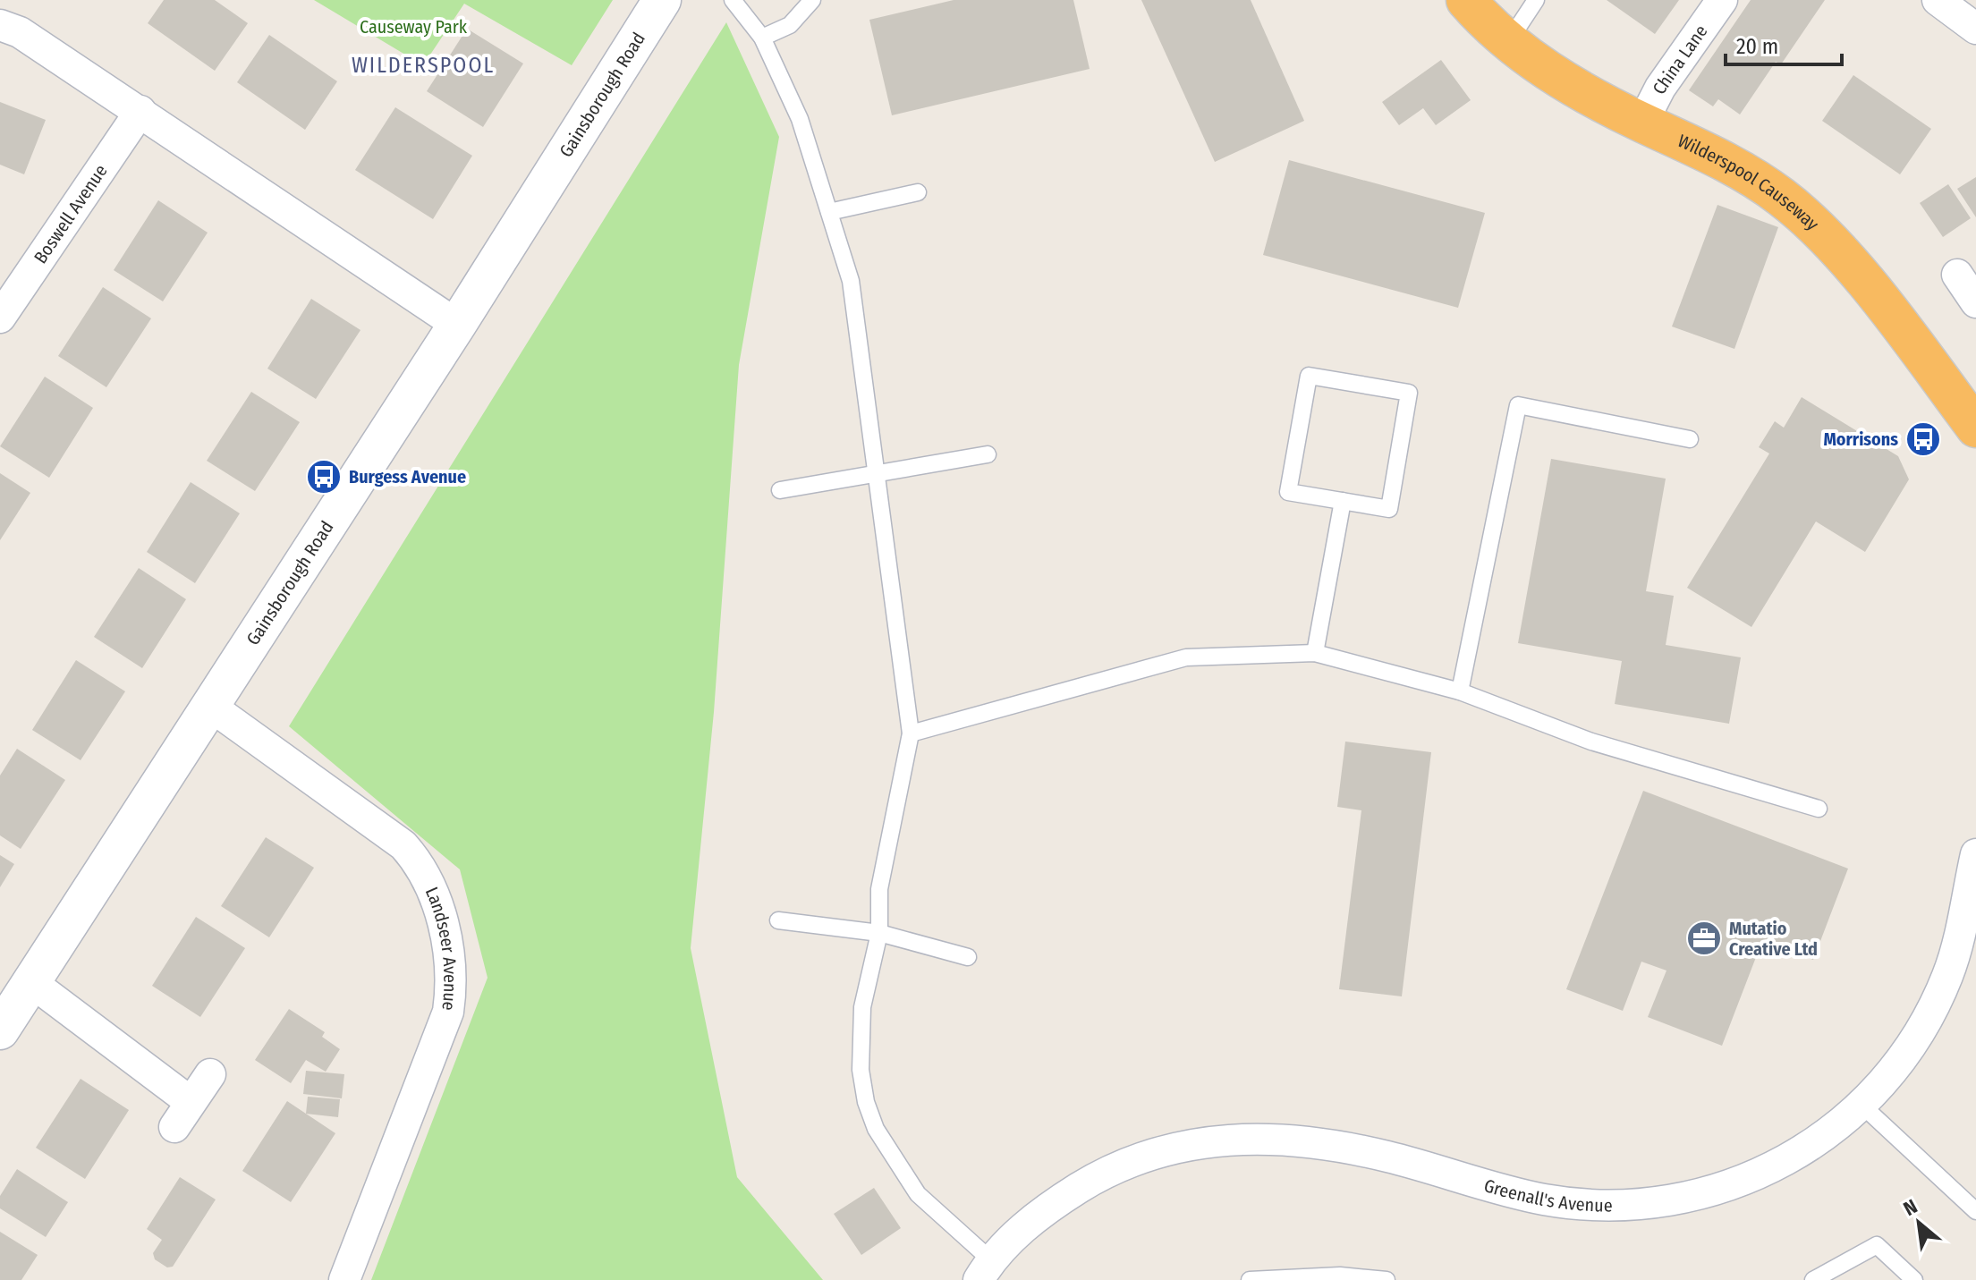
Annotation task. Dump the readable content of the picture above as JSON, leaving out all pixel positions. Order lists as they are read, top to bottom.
{
  "streets": {
    "highway": ["Wilderspool Causeway"],
    "street": [
      "China Lane",
      "Gainsborough Road",
      "Boswell Avenue",
      "Landseer Avenue",
      "Greenall's Avenue"
    ]
  },
  "crossings": [
    ["China Lane", "Wilderspool Causeway"],
    ["Gainsborough Road", "Landseer Avenue"]
  ],
  "districts": ["WILDERSPOOL"],
  "parks": ["Causeway Park"],
  "places": {
    "bus stop": ["Morrisons", "Burgess Avenue"],
    "office": ["Mutatio Creative Ltd"]
  },
  "scale_bar": "20 m",
  "north": "top left"
}
